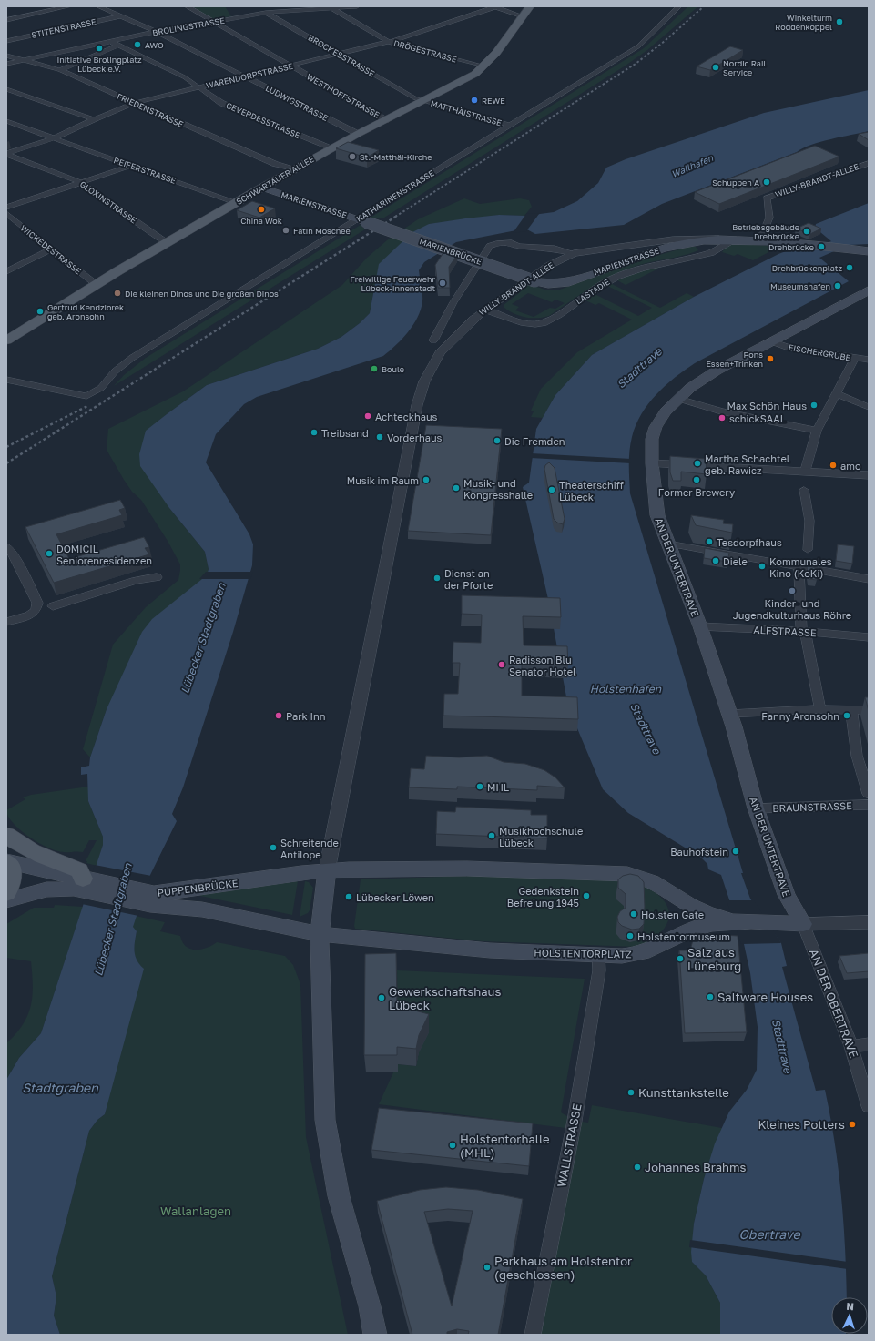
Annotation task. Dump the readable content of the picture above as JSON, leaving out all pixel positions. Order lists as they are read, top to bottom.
{
  "streets": {
    "main road": [
      "SCHWARTAUER ALLEE",
      "WILLY-BRANDT-ALLEE",
      "MARIENSTRASSE",
      "MARIENBRÜCKE",
      "AN DER UNTERTRAVE",
      "PUPPENBRÜCKE",
      "HOLSTENTORPLATZ"
    ],
    "street": [
      "BROLINGSTRASSE",
      "STITENSTRASSE",
      "DRÖGESTRASSE",
      "BROCKESSTRASSE",
      "WARENDORPSTRASSE",
      "WESTHOFFSTRASSE",
      "LUDWIGSTRASSE",
      "FRIEDENSTRASSE",
      "MATTHÄISTRASSE",
      "GEVERDESSTRASSE",
      "REIFERSTRASSE",
      "KATHARINENSTRASSE",
      "GLOXINSTRASSE",
      "WICKEDESTRASSE",
      "LASTADIE",
      "FISCHERGRUBE",
      "ALFSTRASSE",
      "BRAUNSTRASSE",
      "AN DER OBERTRAVE",
      "WALLSTRASSE"
    ]
  },
  "crossings": [
    ["BROLINGSTRASSE", "DRÖGESTRASSE"],
    ["BROLINGSTRASSE", "BROCKESSTRASSE"],
    ["BROLINGSTRASSE", "WESTHOFFSTRASSE"],
    ["BROLINGSTRASSE", "LUDWIGSTRASSE"],
    ["BROLINGSTRASSE", "FRIEDENSTRASSE"],
    ["BROLINGSTRASSE", "GEVERDESSTRASSE"],
    ["STITENSTRASSE", "LUDWIGSTRASSE"],
    ["DRÖGESTRASSE", "WARENDORPSTRASSE"],
    ["DRÖGESTRASSE", "SCHWARTAUER ALLEE"],
    ["BROCKESSTRASSE", "WARENDORPSTRASSE"],
    ["BROCKESSTRASSE", "MATTHÄISTRASSE"],
    ["BROCKESSTRASSE", "SCHWARTAUER ALLEE"],
    ["WARENDORPSTRASSE", "WESTHOFFSTRASSE"],
    ["WARENDORPSTRASSE", "LUDWIGSTRASSE"],
    ["WARENDORPSTRASSE", "FRIEDENSTRASSE"],
    ["WARENDORPSTRASSE", "GEVERDESSTRASSE"],
    ["WARENDORPSTRASSE", "REIFERSTRASSE"],
    ["WARENDORPSTRASSE", "GLOXINSTRASSE"],
    ["WESTHOFFSTRASSE", "SCHWARTAUER ALLEE"],
    ["LUDWIGSTRASSE", "SCHWARTAUER ALLEE"],
    ["FRIEDENSTRASSE", "SCHWARTAUER ALLEE"],
    ["MATTHÄISTRASSE", "SCHWARTAUER ALLEE"],
    ["MATTHÄISTRASSE", "KATHARINENSTRASSE"],
    ["GEVERDESSTRASSE", "SCHWARTAUER ALLEE"],
    ["REIFERSTRASSE", "SCHWARTAUER ALLEE"],
    ["SCHWARTAUER ALLEE", "GLOXINSTRASSE"],
    ["SCHWARTAUER ALLEE", "MARIENSTRASSE"],
    ["SCHWARTAUER ALLEE", "WICKEDESTRASSE"],
    ["WILLY-BRANDT-ALLEE", "MARIENSTRASSE"],
    ["WILLY-BRANDT-ALLEE", "LASTADIE"],
    ["WILLY-BRANDT-ALLEE", "PUPPENBRÜCKE"],
    ["KATHARINENSTRASSE", "MARIENSTRASSE"],
    ["KATHARINENSTRASSE", "MARIENBRÜCKE"],
    ["MARIENSTRASSE", "MARIENBRÜCKE"],
    ["FISCHERGRUBE", "AN DER UNTERTRAVE"],
    ["AN DER UNTERTRAVE", "ALFSTRASSE"],
    ["AN DER UNTERTRAVE", "BRAUNSTRASSE"],
    ["AN DER UNTERTRAVE", "AN DER OBERTRAVE"],
    ["PUPPENBRÜCKE", "HOLSTENTORPLATZ"],
    ["HOLSTENTORPLATZ", "WALLSTRASSE"]
  ],
  "water": [
    "Wallhafen",
    "Stadttrave",
    "Lübecker Stadtgraben",
    "Holstenhafen",
    "Stadtgraben",
    "Obertrave"
  ],
  "parks": ["Wallanlagen"],
  "places": [
    "Winkelturm Roddenkoppel",
    "AWO",
    "Initiative Brolingplatz Lübeck e.V.",
    "Nordic Rail Service",
    "REWE",
    "St.-Matthäi-Kirche",
    "Schuppen A",
    "China Wok",
    "Fatih Moschee",
    "Betriebsgebäude Drehbrücke",
    "Drehbrücke",
    "Drehbrückenplatz",
    "Freiwillige Feuerwehr Lübeck-Innenstadt",
    "Museumshafen",
    "Die kleinen Dinos und Die großen Dinos",
    "Gertrud Kendziorek geb. Aronsohn",
    "Pons Essen+Trinken",
    "Boule",
    "Max Schön Haus",
    "Achteckhaus",
    "schickSAAL",
    "Treibsand",
    "Vorderhaus",
    "Die Fremden",
    "Martha Schachtel geb. Rawicz",
    "amo",
    "Musik im Raum",
    "Former Brewery",
    "Musik- und Kongresshalle",
    "Theaterschiff Lübeck",
    "Tesdorpfhaus",
    "DOMICIL Seniorenresidenzen",
    "Diele",
    "Kommunales Kino (KoKi)",
    "Dienst an der Pforte",
    "Kinder- und Jugendkulturhaus Röhre",
    "Radisson Blu Senator Hotel",
    "Park Inn",
    "Fanny Aronsohn",
    "MHL",
    "Musikhochschule Lübeck",
    "Schreitende Antilope",
    "Bauhofstein",
    "Gedenkstein Befreiung 1945",
    "Lübecker Löwen",
    "Holsten Gate",
    "Holstentormuseum",
    "Salz aus Lüneburg",
    "Saltware Houses",
    "Gewerkschaftshaus Lübeck",
    "Kunsttankstelle",
    "Kleines Potters",
    "Holstentorhalle (MHL)",
    "Johannes Brahms",
    "Parkhaus am Holstentor (geschlossen)"
  ],
  "north": "top"
}
